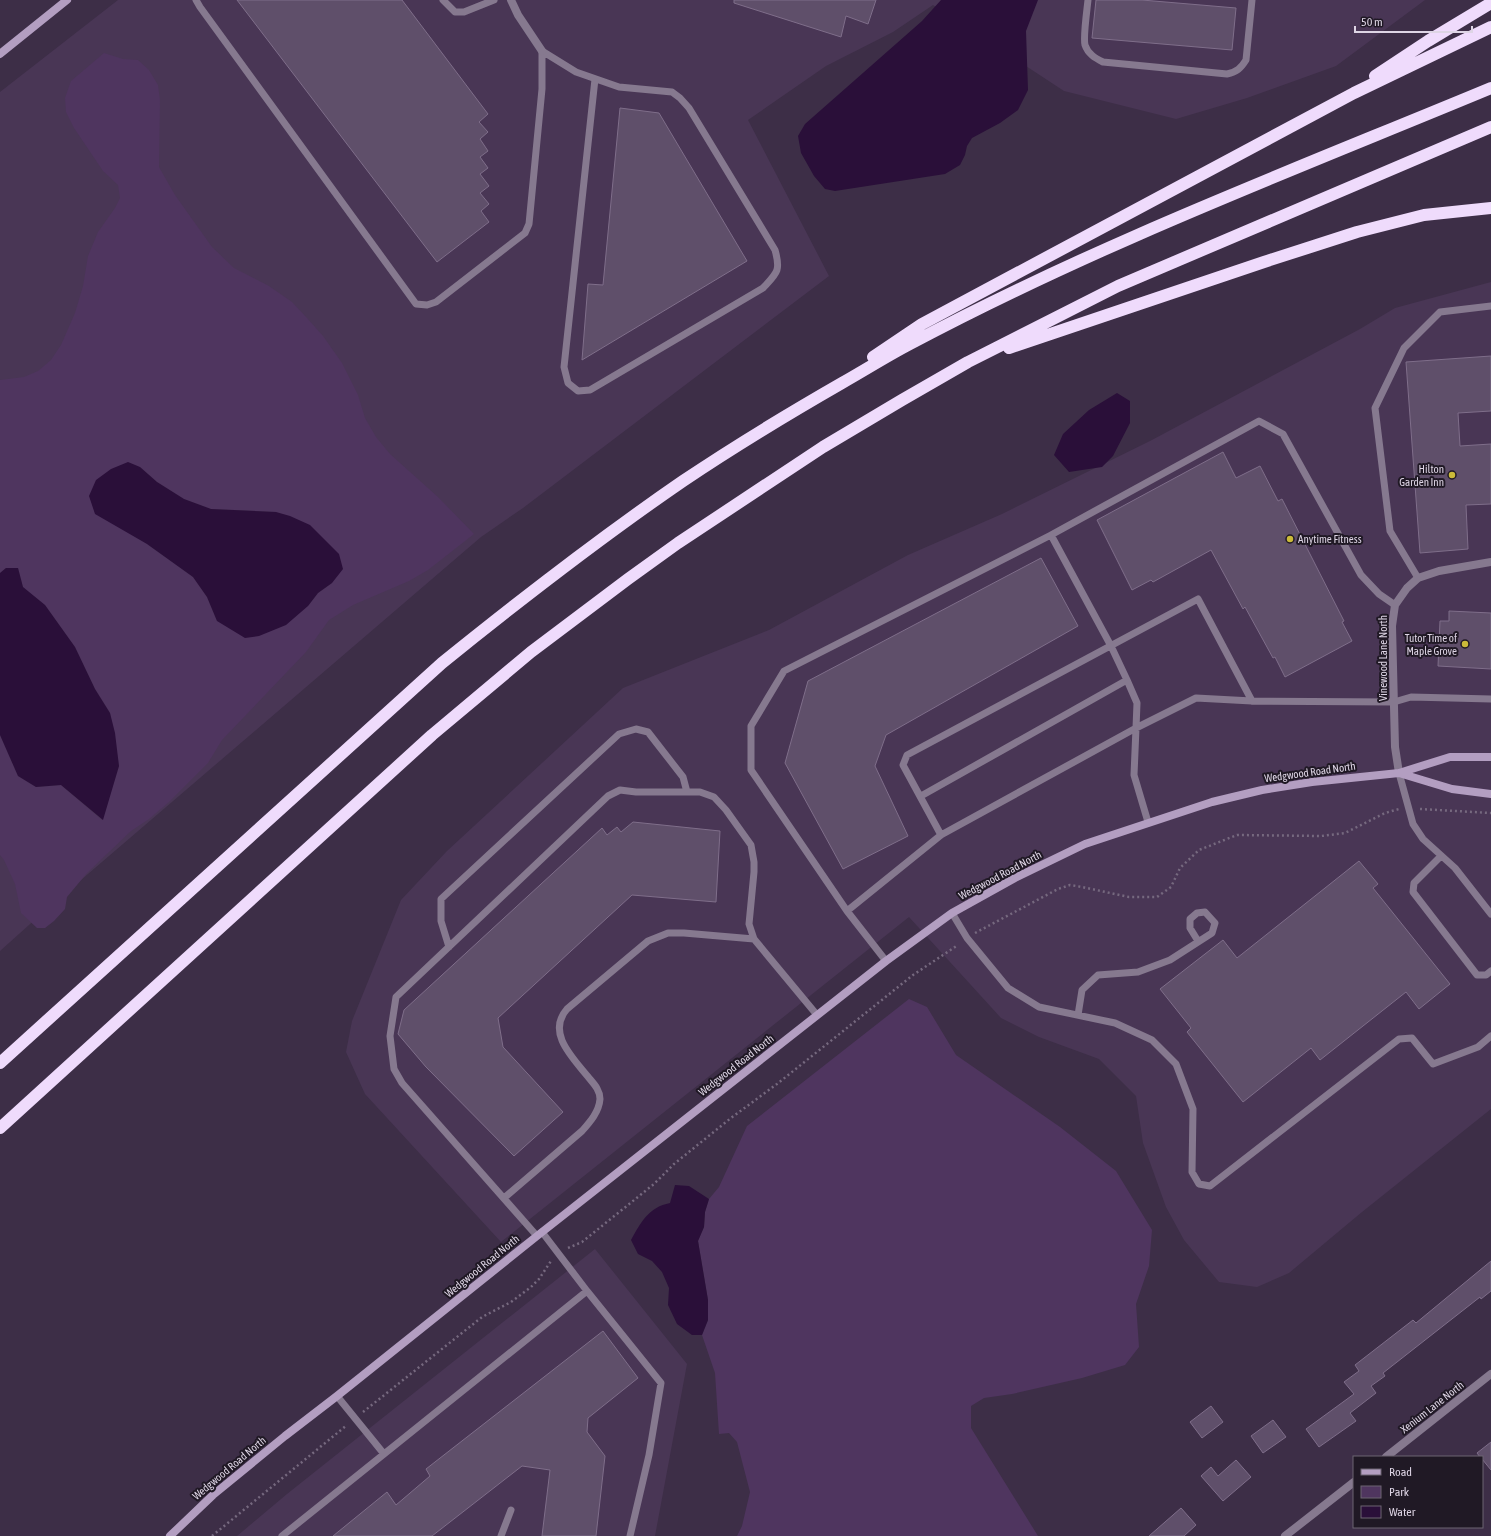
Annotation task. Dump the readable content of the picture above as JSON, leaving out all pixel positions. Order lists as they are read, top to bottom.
{
  "streets": {
    "street": ["Vinewood Lane North", "Wedgwood Road North", "Xenium Lane North"]
  },
  "crossings": [
    ["Vinewood Lane North", "Wedgwood Road North"]
  ],
  "places": ["Hilton Garden Inn", "Anytime Fitness", "Tutor Time of Maple Grove"],
  "legend": ["Road", "Park", "Water"],
  "scale_bar": "50 m"
}
